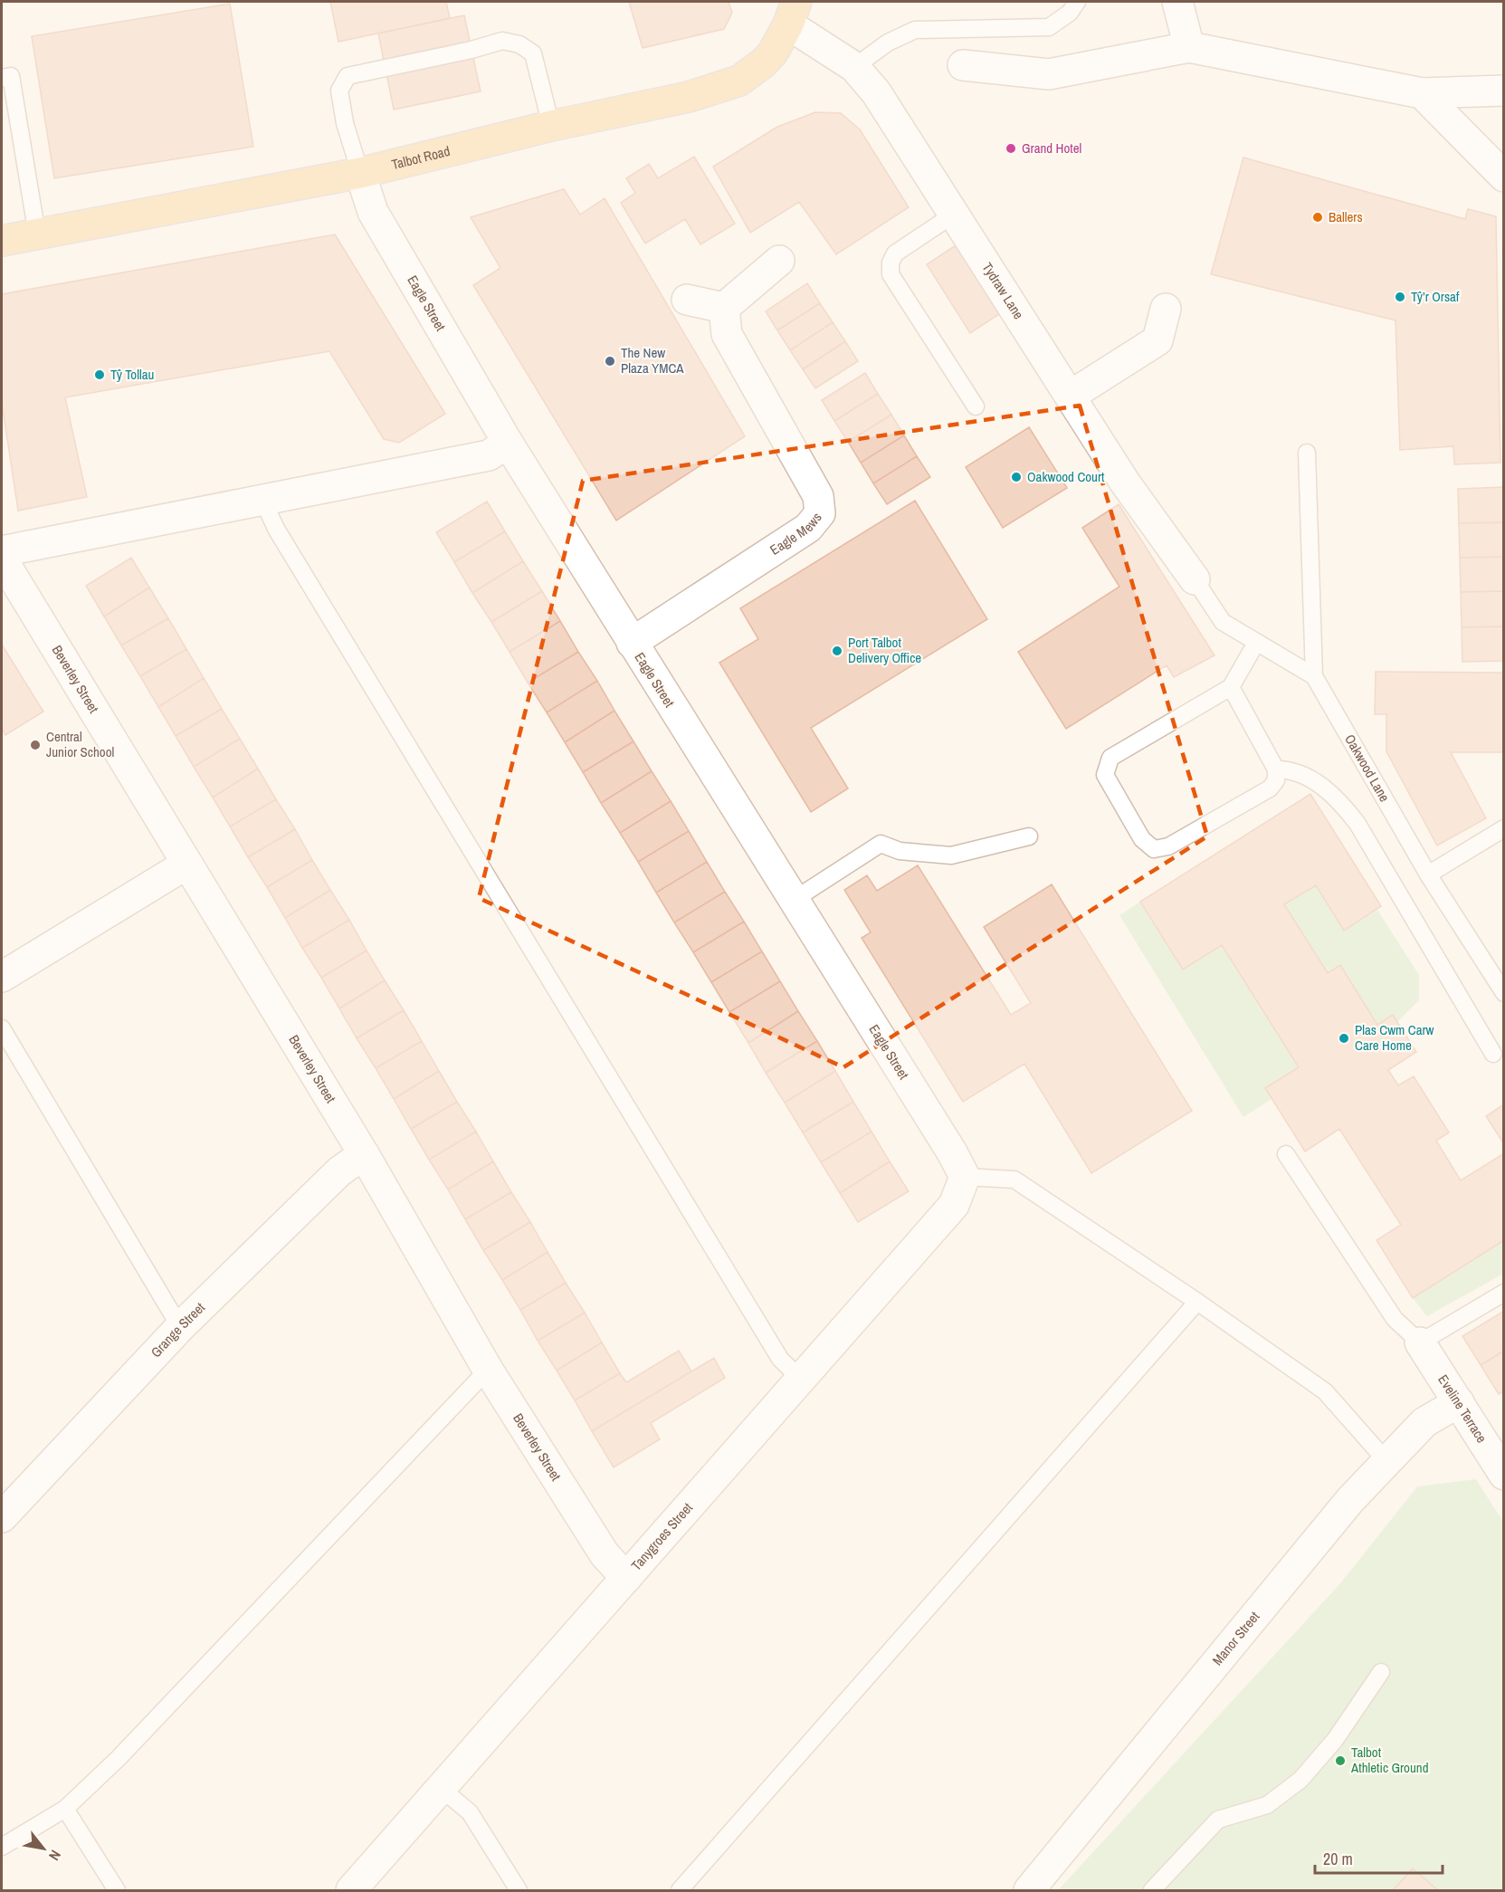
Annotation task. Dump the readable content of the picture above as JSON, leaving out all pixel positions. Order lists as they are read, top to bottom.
{
  "streets": {
    "main road": ["Talbot Road"],
    "street": [
      "Tydraw Lane",
      "Eagle Street",
      "Eagle Mews",
      "Beverley Street",
      "Grange Street",
      "Eveline Terrace",
      "Tanygroes Street",
      "Manor Street"
    ],
    "lane": ["Oakwood Lane"]
  },
  "crossings": [
    ["Talbot Road", "Tydraw Lane"],
    ["Talbot Road", "Eagle Street"],
    ["Eagle Street", "Eagle Mews"],
    ["Eagle Street", "Tanygroes Street"],
    ["Beverley Street", "Grange Street"],
    ["Beverley Street", "Tanygroes Street"],
    ["Eveline Terrace", "Manor Street"]
  ],
  "places": [
    "Grand Hotel",
    "Ballers",
    "Tŷ’r Orsaf",
    "The New Plaza YMCA",
    "Tŷ Tollau",
    "Oakwood Court",
    "Port Talbot Delivery Office",
    "Central Junior School",
    "Plas Cwm Carw Care Home",
    "Talbot Athletic Ground"
  ],
  "scale_bar": "20 m",
  "north": "bottom right"
}
